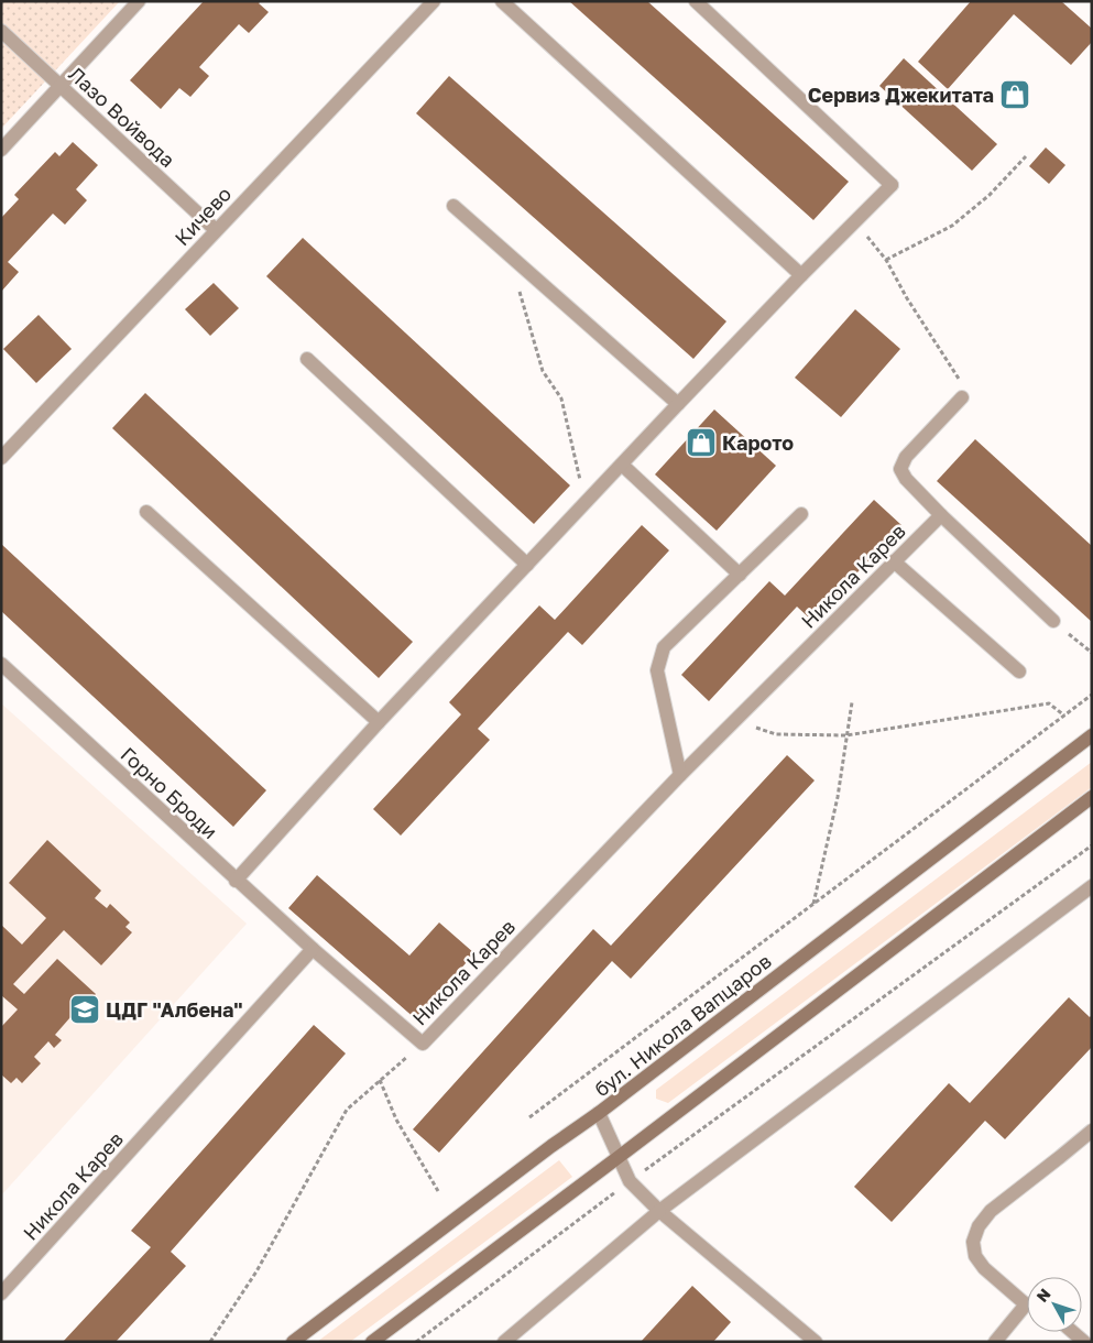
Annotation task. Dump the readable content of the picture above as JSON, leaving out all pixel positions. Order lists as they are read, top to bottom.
{
  "streets": {
    "street": [
      "Лазо Войвода",
      "Кичево",
      "Никола Карев",
      "Горно Броди",
      "бул. Никола Вапцаров"
    ]
  },
  "crossings": [
    ["Лазо Войвода", "Кичево"],
    ["Никола Карев", "Горно Броди"]
  ],
  "places": {
    "shop": ["Сервиз Джекитата", "Карото"],
    "school or university": ["ЦДГ \"Албена\""]
  },
  "north": "top left"
}
